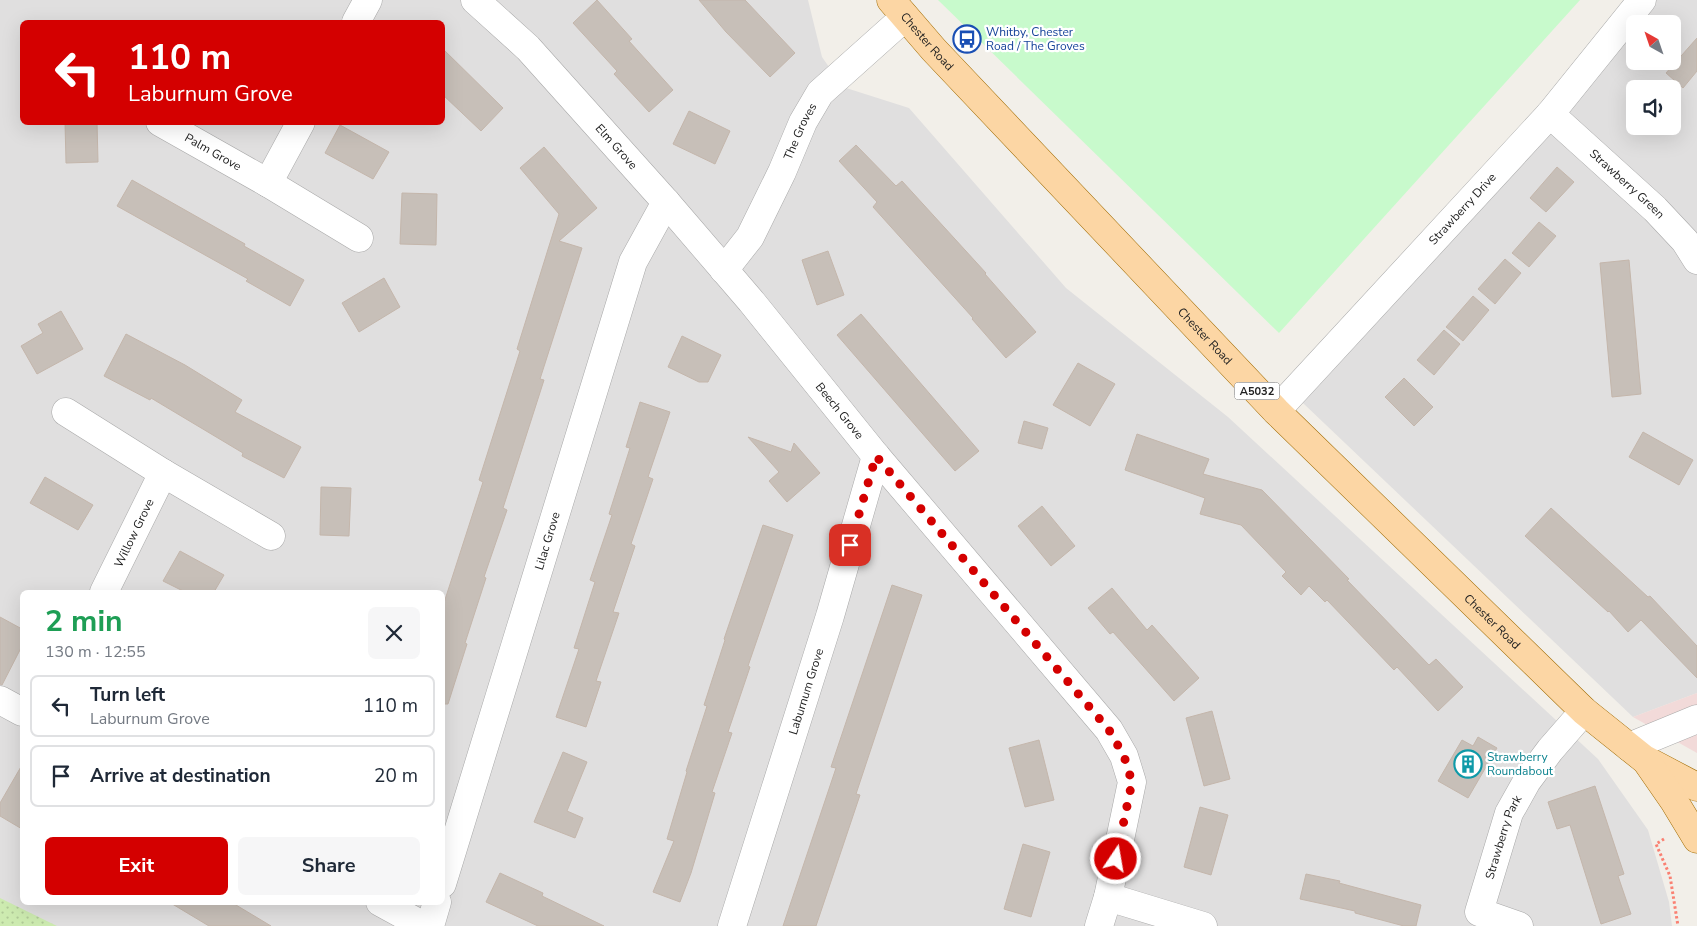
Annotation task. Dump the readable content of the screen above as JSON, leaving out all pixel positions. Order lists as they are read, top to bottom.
{
  "streets": {
    "main road": ["Chester Road", "A5032"],
    "street": [
      "The Groves",
      "Elm Grove",
      "Palm Grove",
      "Strawberry Green",
      "Strawberry Drive",
      "Beech Grove",
      "Willow Grove",
      "Lilac Grove",
      "Laburnum Grove",
      "Strawberry Park"
    ]
  },
  "crossings": [
    ["Chester Road", "The Groves"],
    ["Chester Road", "Strawberry Drive"],
    ["Chester Road", "Strawberry Park"],
    ["The Groves", "Elm Grove"],
    ["Elm Grove", "Beech Grove"],
    ["Elm Grove", "Lilac Grove"],
    ["Strawberry Green", "Strawberry Drive"],
    ["Beech Grove", "Laburnum Grove"]
  ],
  "places": {
    "bus stop": ["Whitby, Chester Road / The Groves"],
    "building": ["Strawberry Roundabout"]
  },
  "north": "top left",
  "page": {
    "turn": ["110 m", "Laburnum Grove"],
    "heading": ["2 min", "130 m · 12:55"],
    "list": [
      {
        "name": "Turn left",
        "note": "Laburnum Grove",
        "value": "110 m"
      },
      {
        "name": "Arrive at destination",
        "value": "20 m"
      }
    ],
    "buttons": ["Exit", "Share"]
  }
}
